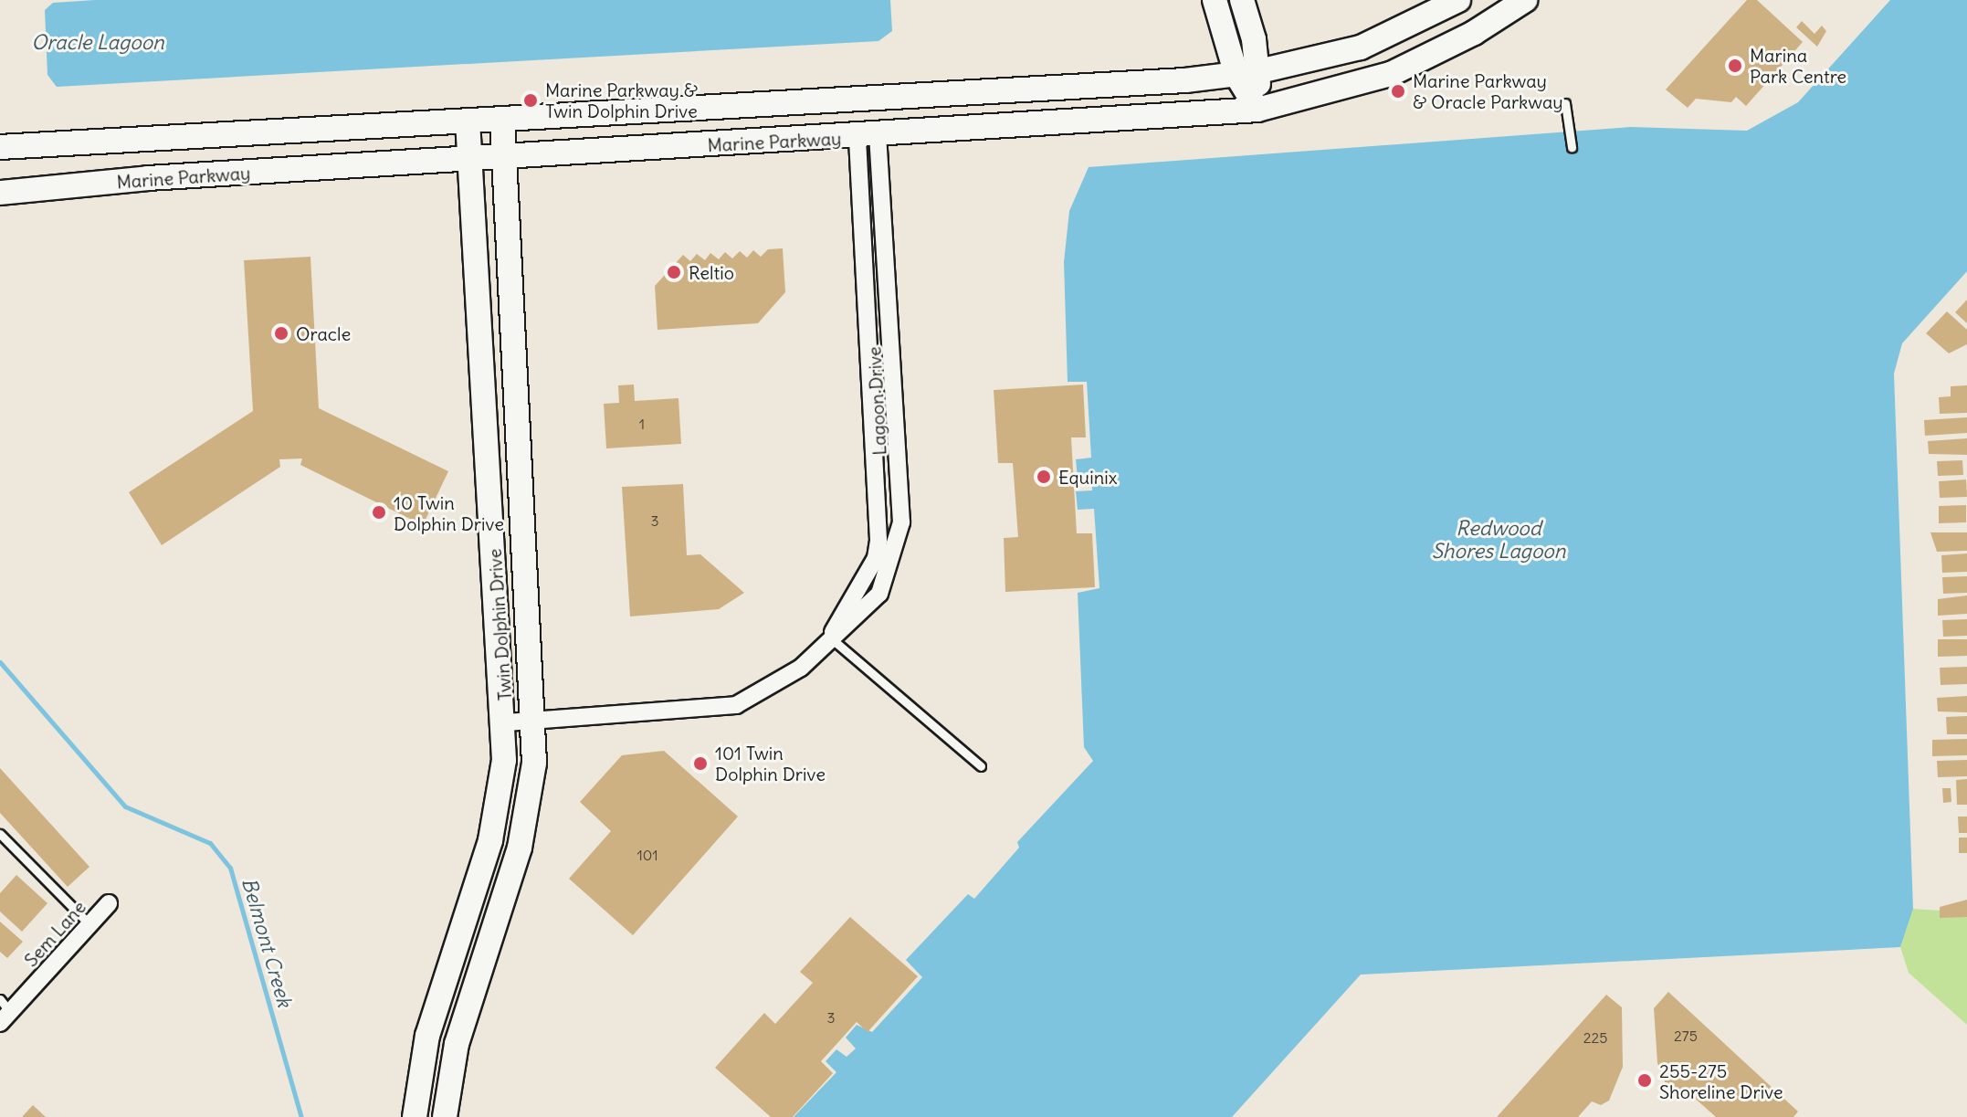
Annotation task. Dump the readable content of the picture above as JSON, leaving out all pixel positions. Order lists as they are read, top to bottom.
{
  "streets": {
    "main road": ["Marine Parkway", "Twin Dolphin Drive"],
    "street": ["Lagoon Drive", "Sem Lane"]
  },
  "crossings": [
    ["Marine Parkway", "Lagoon Drive"],
    ["Marine Parkway", "Twin Dolphin Drive"],
    ["Lagoon Drive", "Twin Dolphin Drive"]
  ],
  "water": ["Oracle Lagoon", "Redwood Shores Lagoon", "Belmont Creek"],
  "places": [
    "Marina Park Centre",
    "Marine Parkway & Oracle Parkway",
    "Marine Parkway & Twin Dolphin Drive",
    "Reltio",
    "Oracle",
    "Equinix",
    "10 Twin Dolphin Drive",
    "101 Twin Dolphin Drive",
    "255-275 Shoreline Drive"
  ],
  "house_numbers": [
    "1",
    "3",
    "101",
    "3",
    "275",
    "225"
  ]
}
